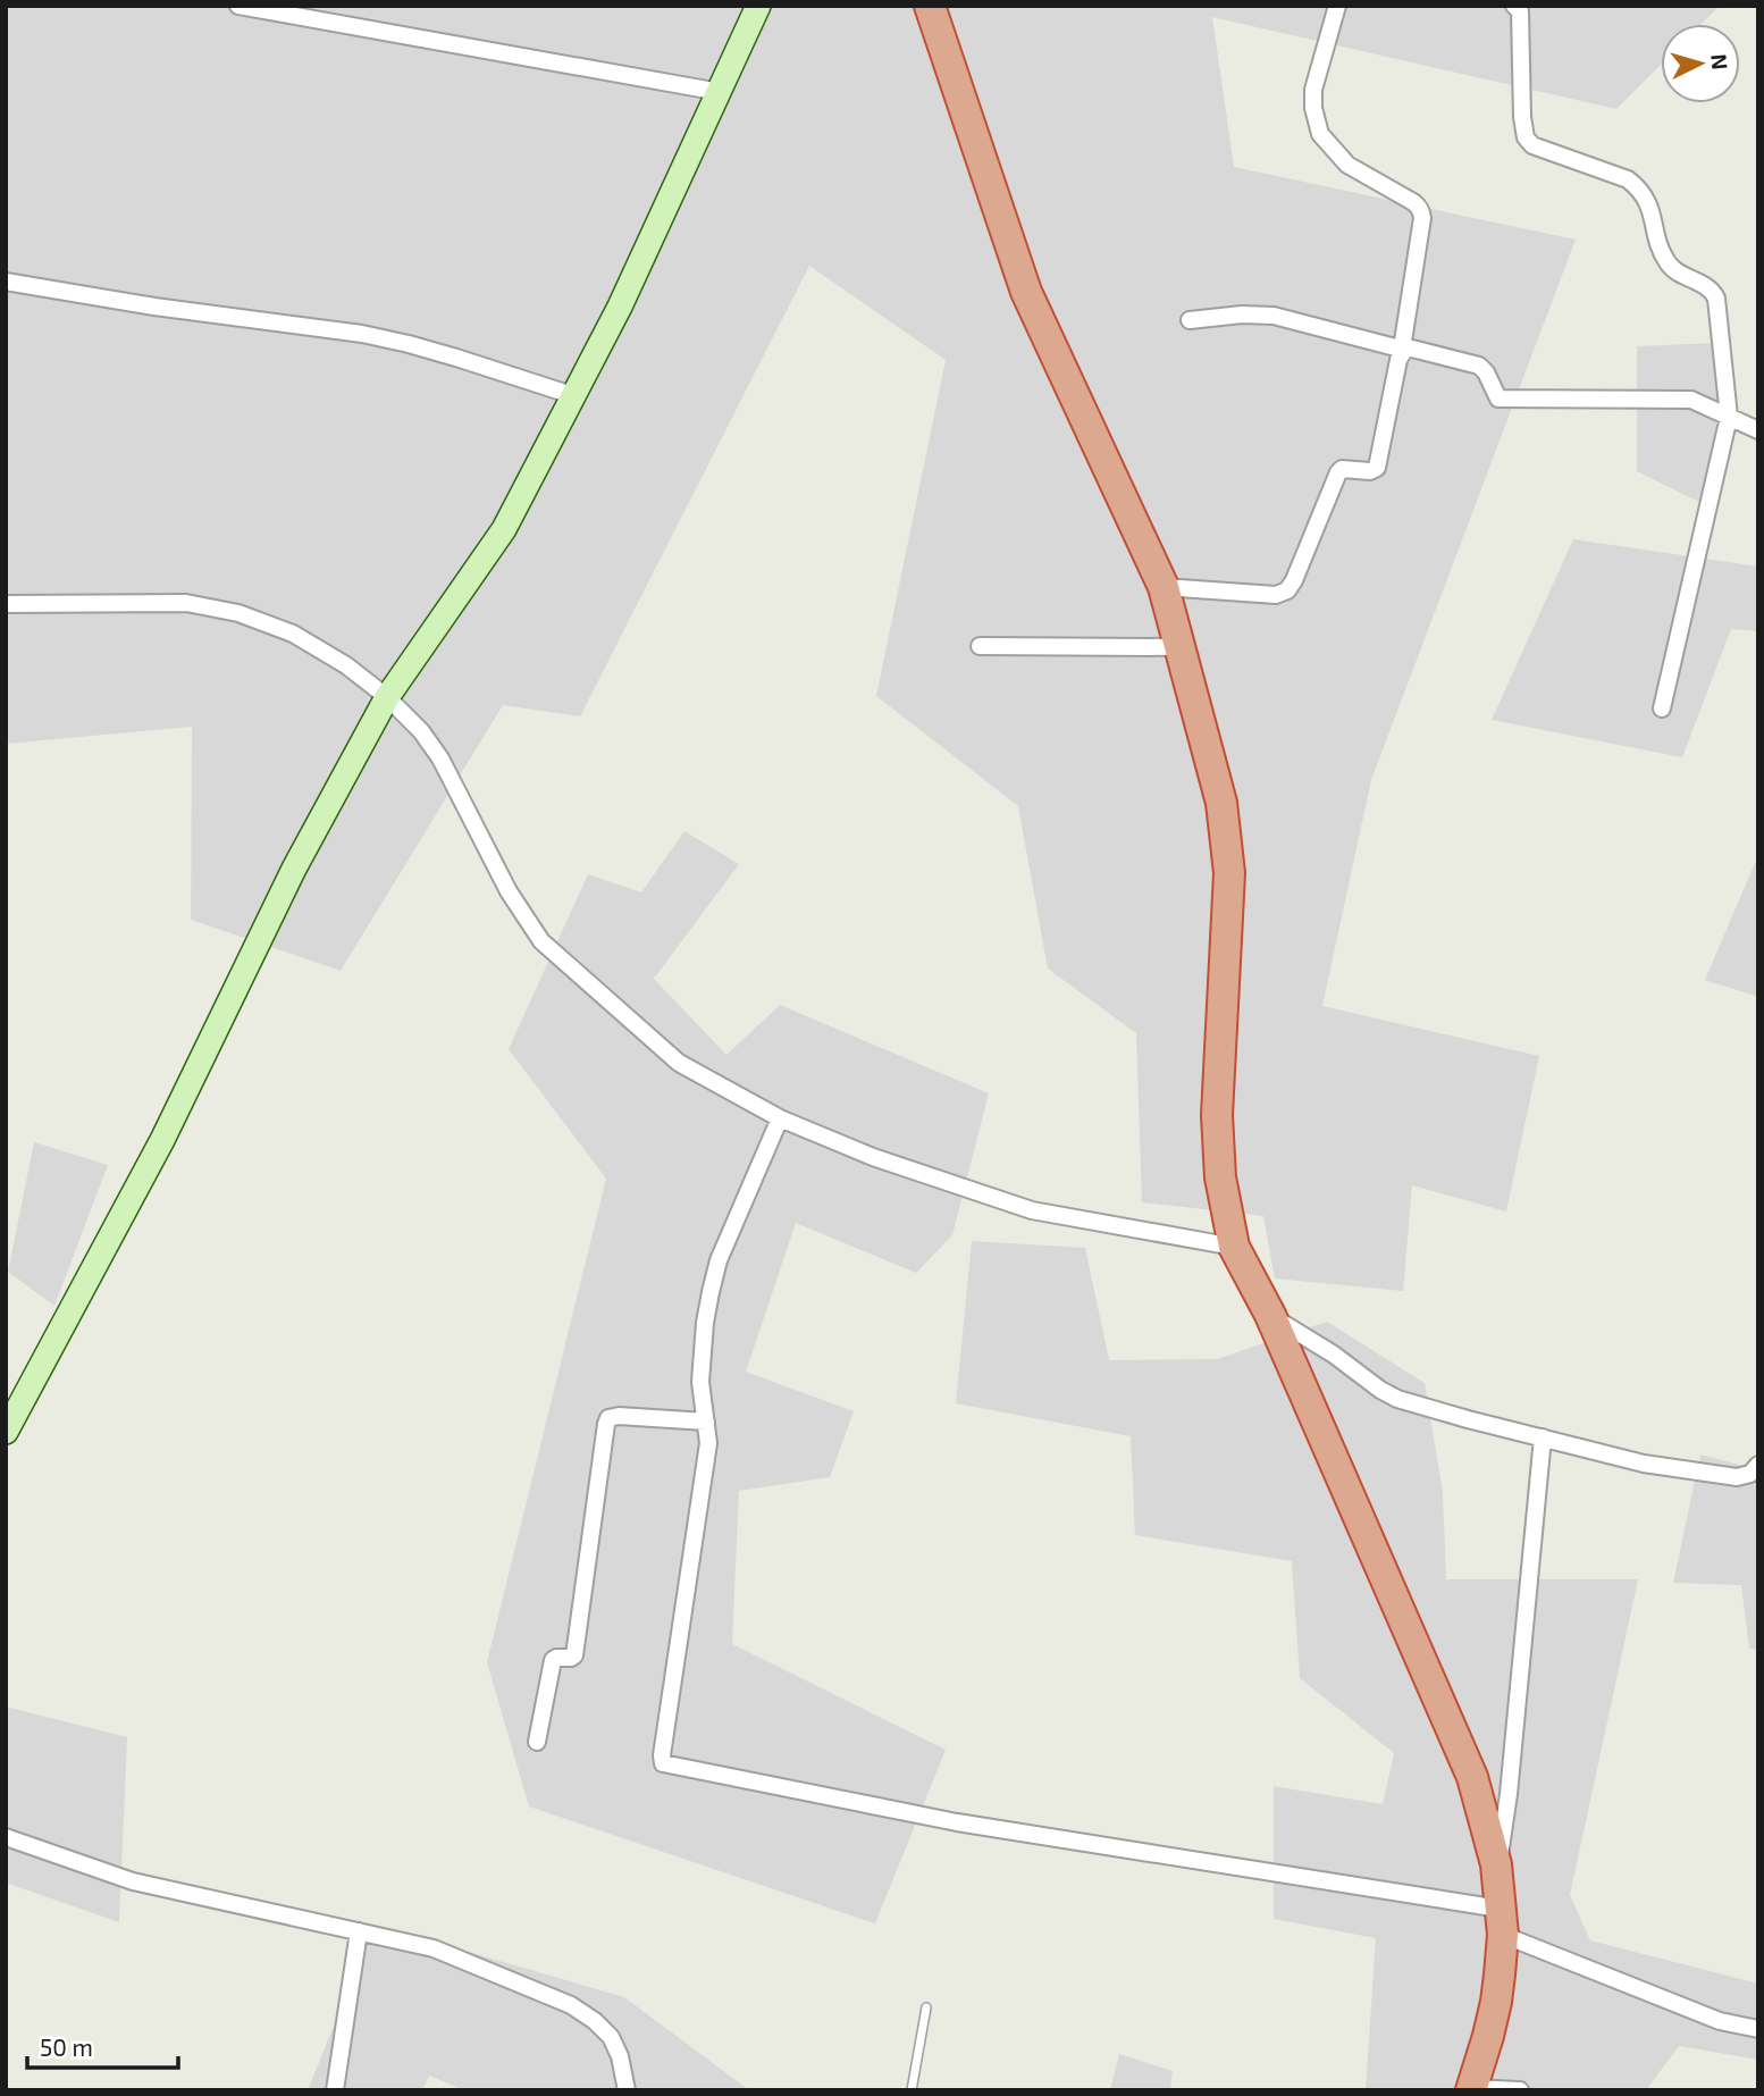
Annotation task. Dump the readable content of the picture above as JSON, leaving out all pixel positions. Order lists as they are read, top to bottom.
{
  "scale_bar": "50 m",
  "north": "right"
}
